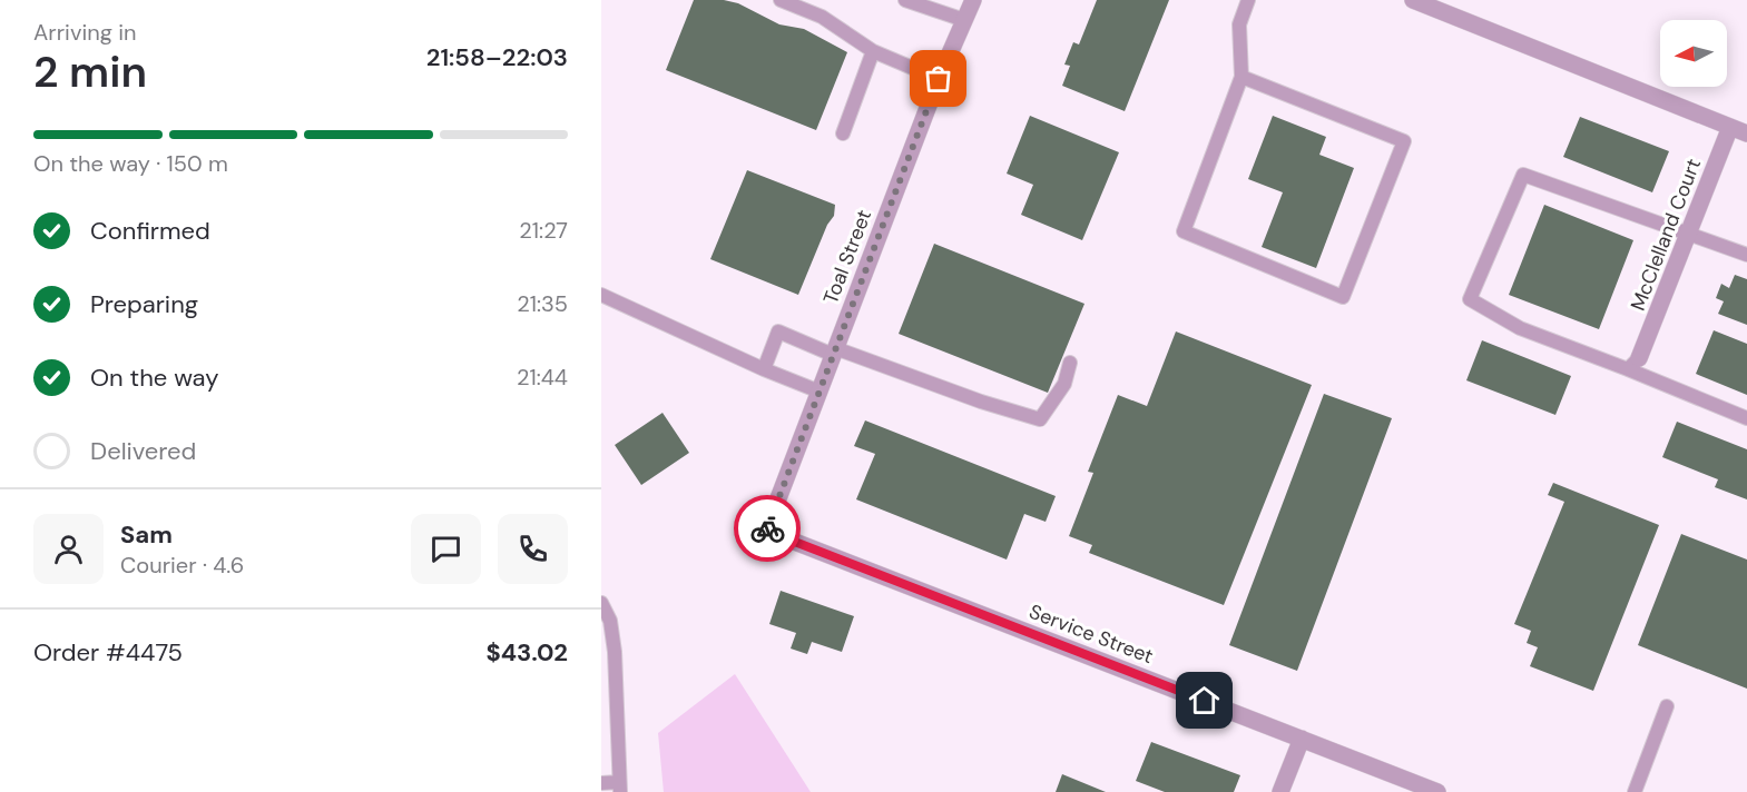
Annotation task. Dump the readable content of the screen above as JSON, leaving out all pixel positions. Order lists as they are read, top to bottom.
{
  "streets": {
    "street": ["McClelland Court", "Toal Street", "Service Street"]
  },
  "crossings": [
    ["Toal Street", "Service Street"]
  ],
  "north": "left",
  "page": {
    "heading": ["2 min", "Arriving in", "21:58–22:03"],
    "panel": [
      "Sam",
      "Courier · 4.6",
      "Order #4475",
      "$43.02"
    ],
    "bar": "On the way · 150 m",
    "list": [
      ["Confirmed", "21:27"],
      ["Preparing", "21:35"],
      ["On the way", "21:44"],
      "Delivered"
    ]
  }
}
